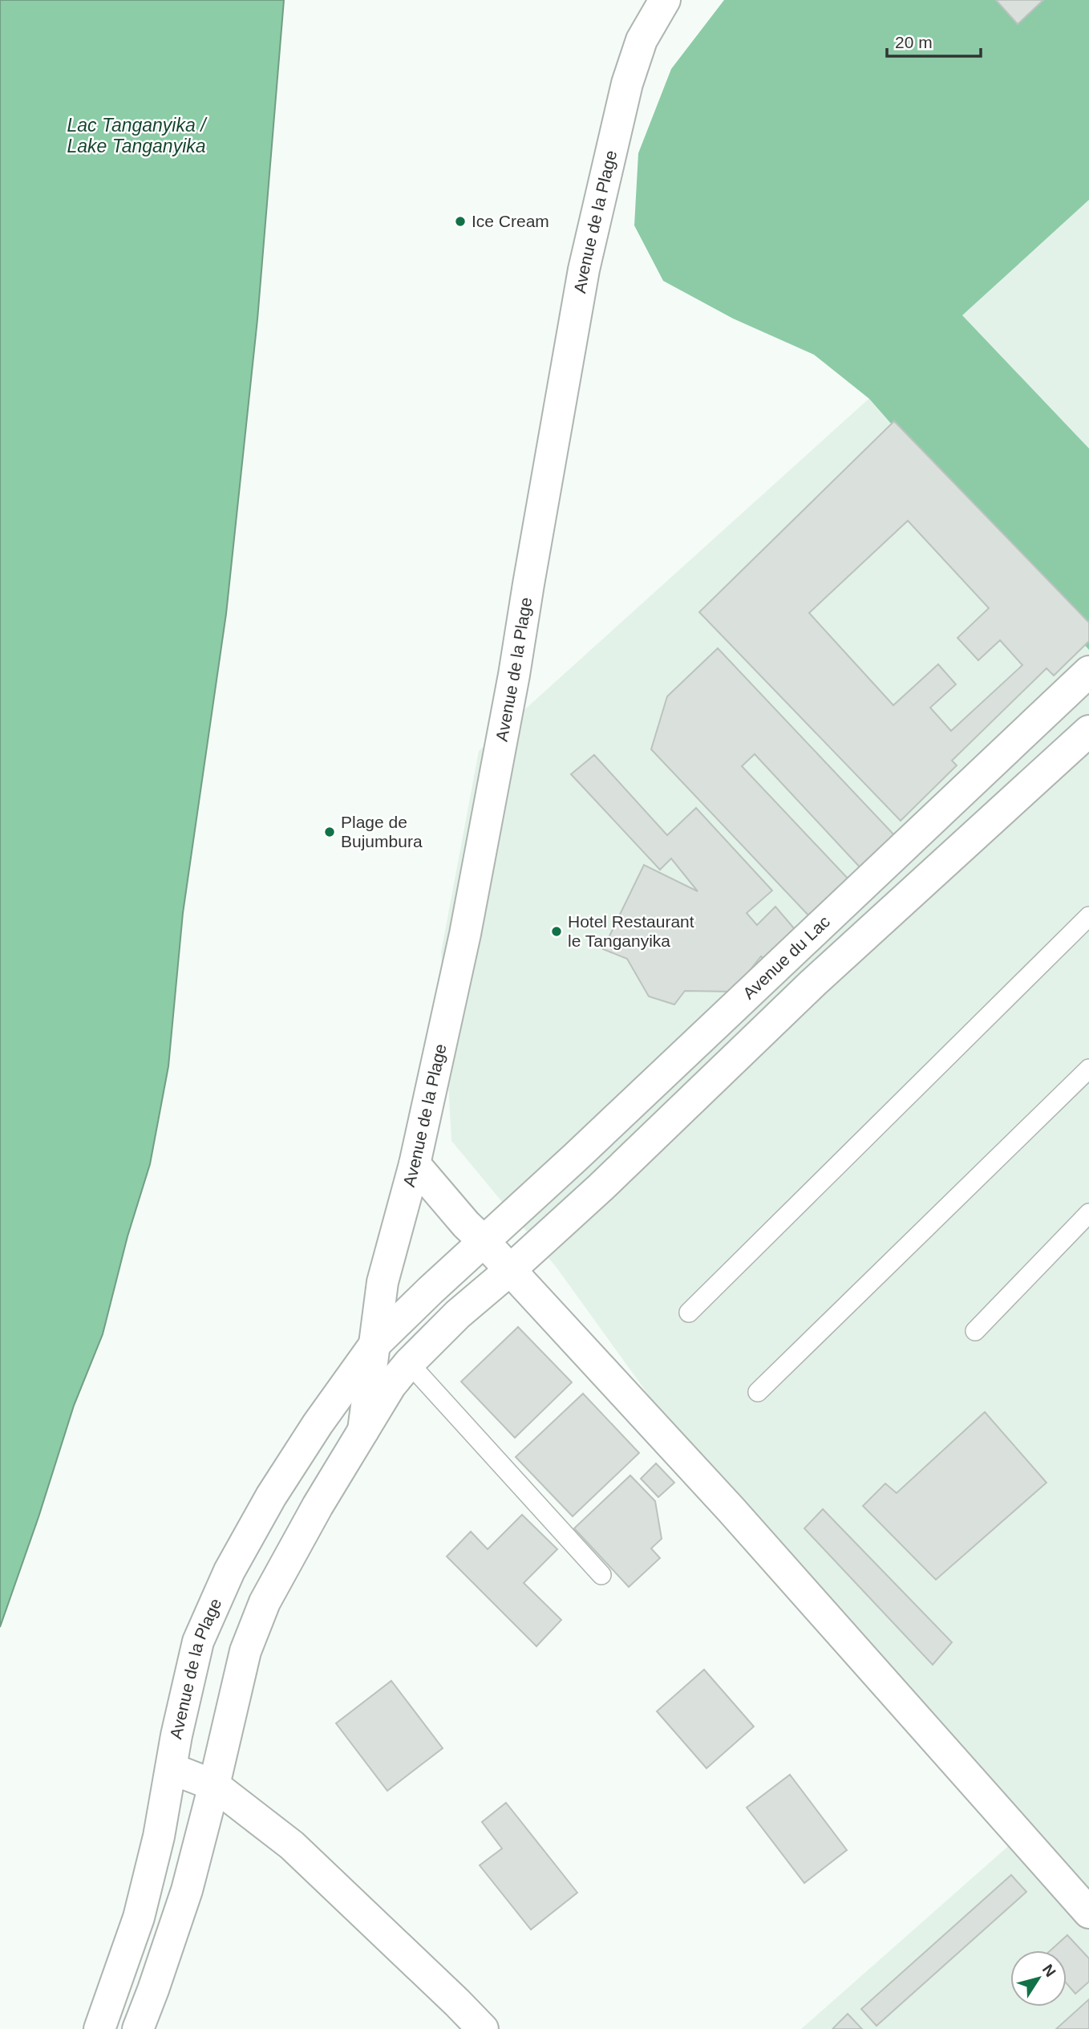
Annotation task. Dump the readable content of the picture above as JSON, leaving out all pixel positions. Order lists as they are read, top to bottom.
{
  "streets": {
    "main road": ["Avenue de la Plage", "Avenue du Lac"]
  },
  "crossings": [
    ["Avenue de la Plage", "Avenue du Lac"]
  ],
  "water": ["Lac Tanganyika / Lake Tanganyika"],
  "places": ["Ice Cream", "Plage de Bujumbura", "Hotel Restaurant le Tanganyika"],
  "scale_bar": "20 m",
  "north": "top right"
}
